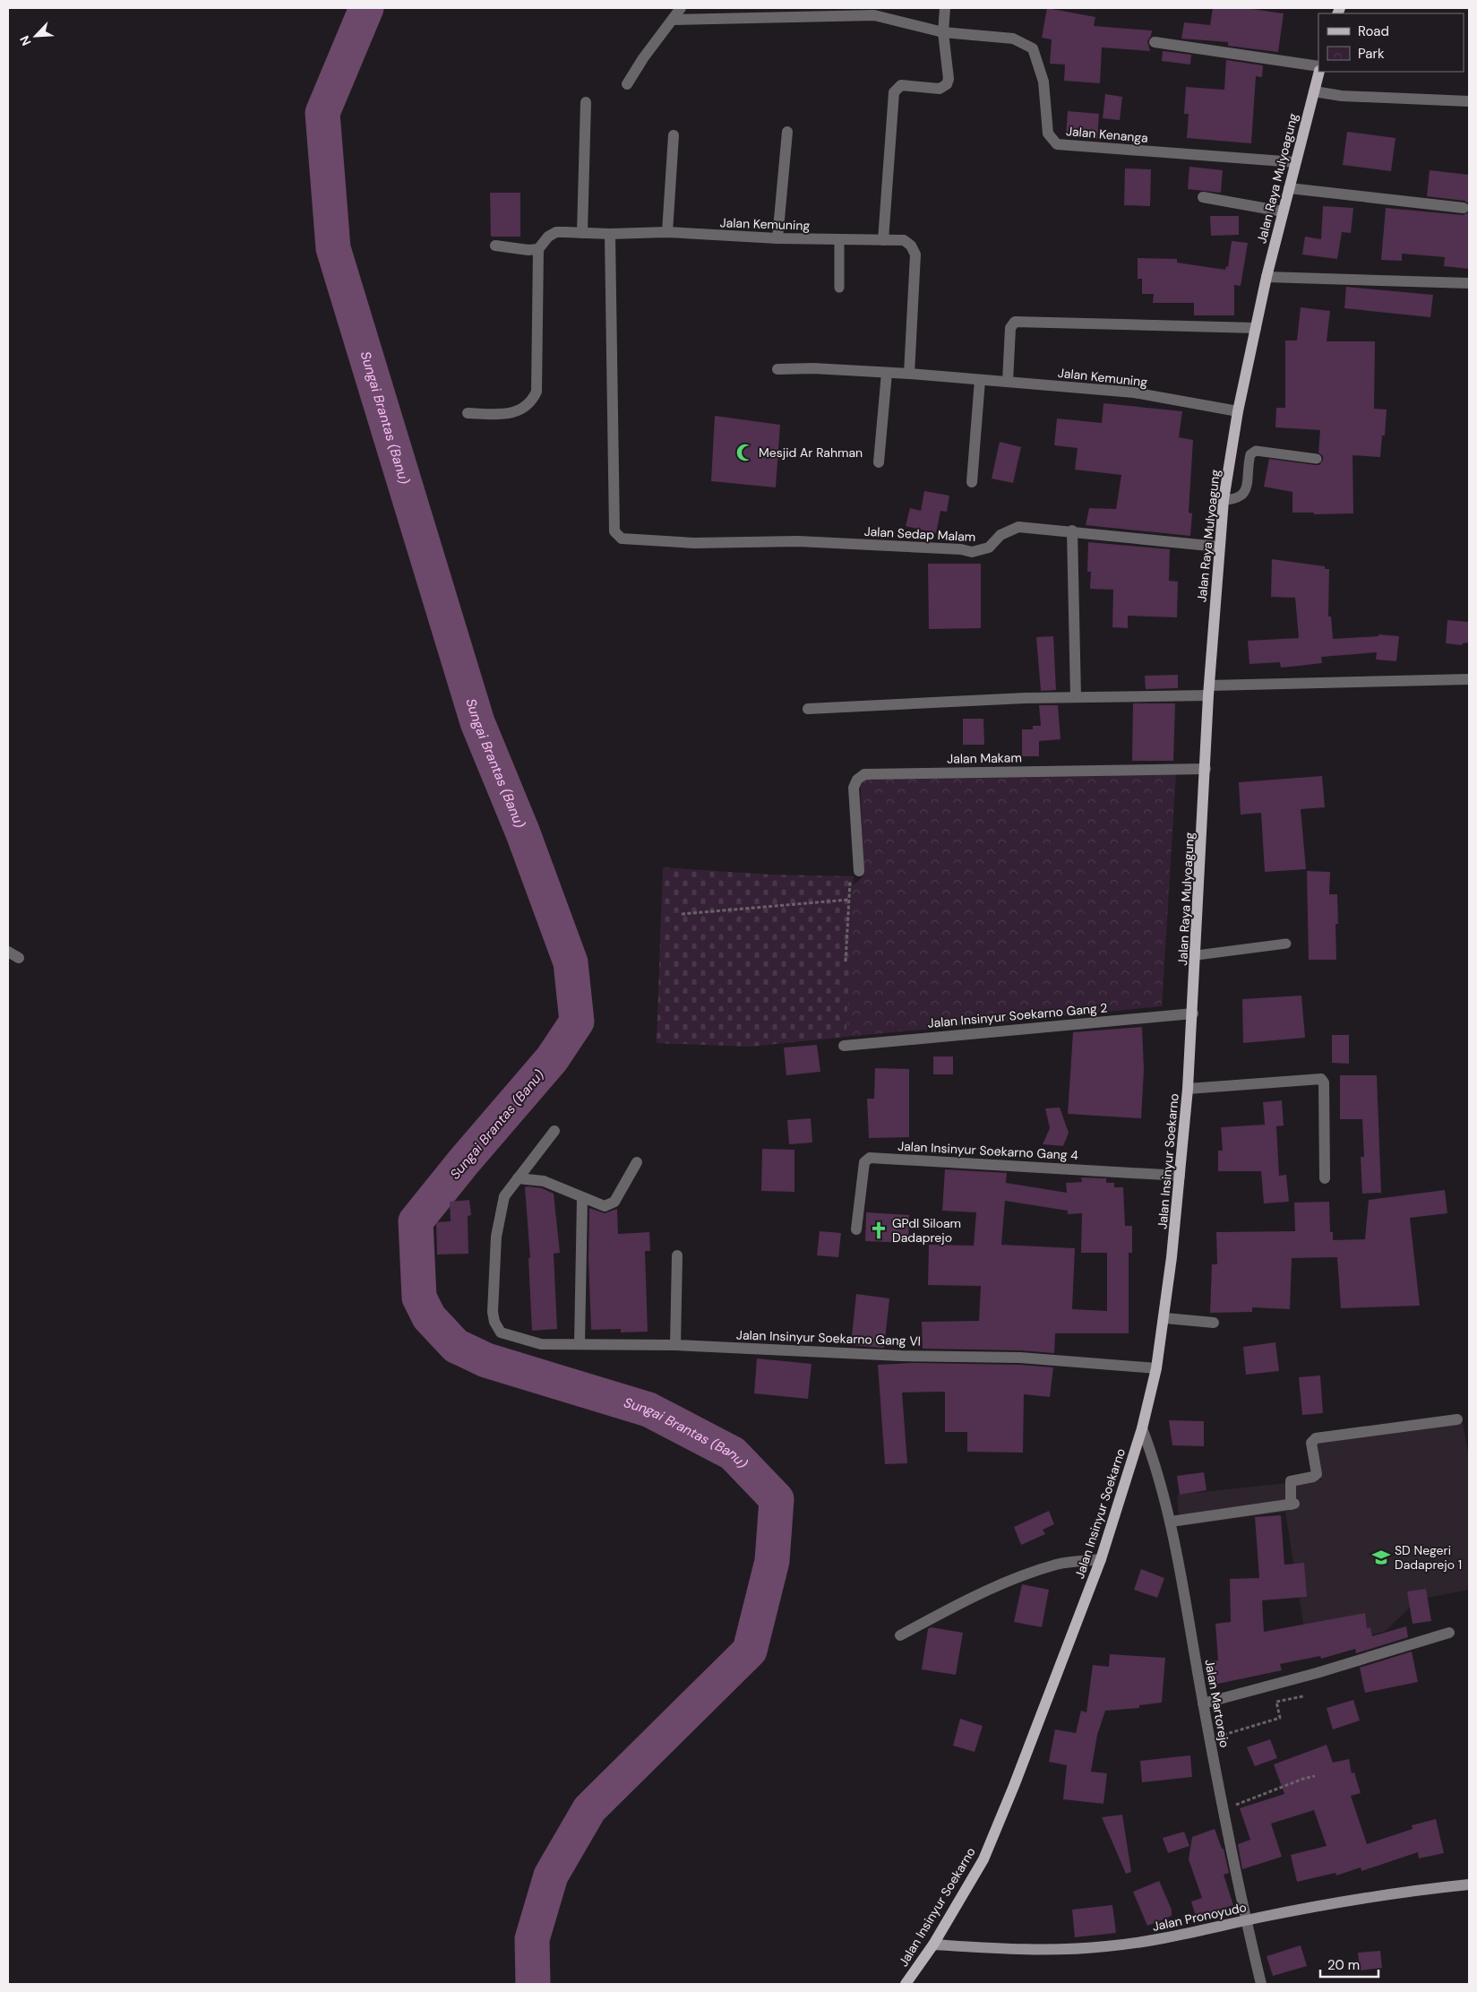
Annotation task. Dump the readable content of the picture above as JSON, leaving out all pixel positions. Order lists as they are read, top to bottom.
{
  "streets": {
    "main road": ["Jalan Raya Mulyoagung", "Jalan Insinyur Soekarno", "Jalan Pronoyudo"],
    "street": [
      "Jalan Kenanga",
      "Jalan Kemuning",
      "Jalan Sedap Malam",
      "Jalan Makam",
      "Jalan Insinyur Soekarno Gang 2",
      "Jalan Insinyur Soekarno Gang 4",
      "Jalan Insinyur Soekarno Gang VI",
      "Jalan Martorejo"
    ]
  },
  "crossings": [
    ["Jalan Kenanga", "Jalan Raya Mulyoagung"],
    ["Jalan Raya Mulyoagung", "Jalan Kemuning"],
    ["Jalan Raya Mulyoagung", "Jalan Sedap Malam"],
    ["Jalan Raya Mulyoagung", "Jalan Makam"],
    ["Jalan Raya Mulyoagung", "Jalan Insinyur Soekarno Gang 2"],
    ["Jalan Raya Mulyoagung", "Jalan Insinyur Soekarno"],
    ["Jalan Kemuning", "Jalan Sedap Malam"],
    ["Jalan Insinyur Soekarno Gang 2", "Jalan Insinyur Soekarno"],
    ["Jalan Insinyur Soekarno Gang 4", "Jalan Insinyur Soekarno"],
    ["Jalan Insinyur Soekarno", "Jalan Insinyur Soekarno Gang VI"],
    ["Jalan Insinyur Soekarno", "Jalan Martorejo"],
    ["Jalan Insinyur Soekarno", "Jalan Pronoyudo"],
    ["Jalan Martorejo", "Jalan Pronoyudo"]
  ],
  "water": ["Sungai Brantas (Banu)"],
  "places": {
    "mosque": ["Mesjid Ar Rahman"],
    "church": ["GPdI Siloam Dadaprejo"],
    "school or university": ["SD Negeri Dadaprejo 1"]
  },
  "legend": ["Road", "Park"],
  "scale_bar": "20 m",
  "north": "bottom left"
}
